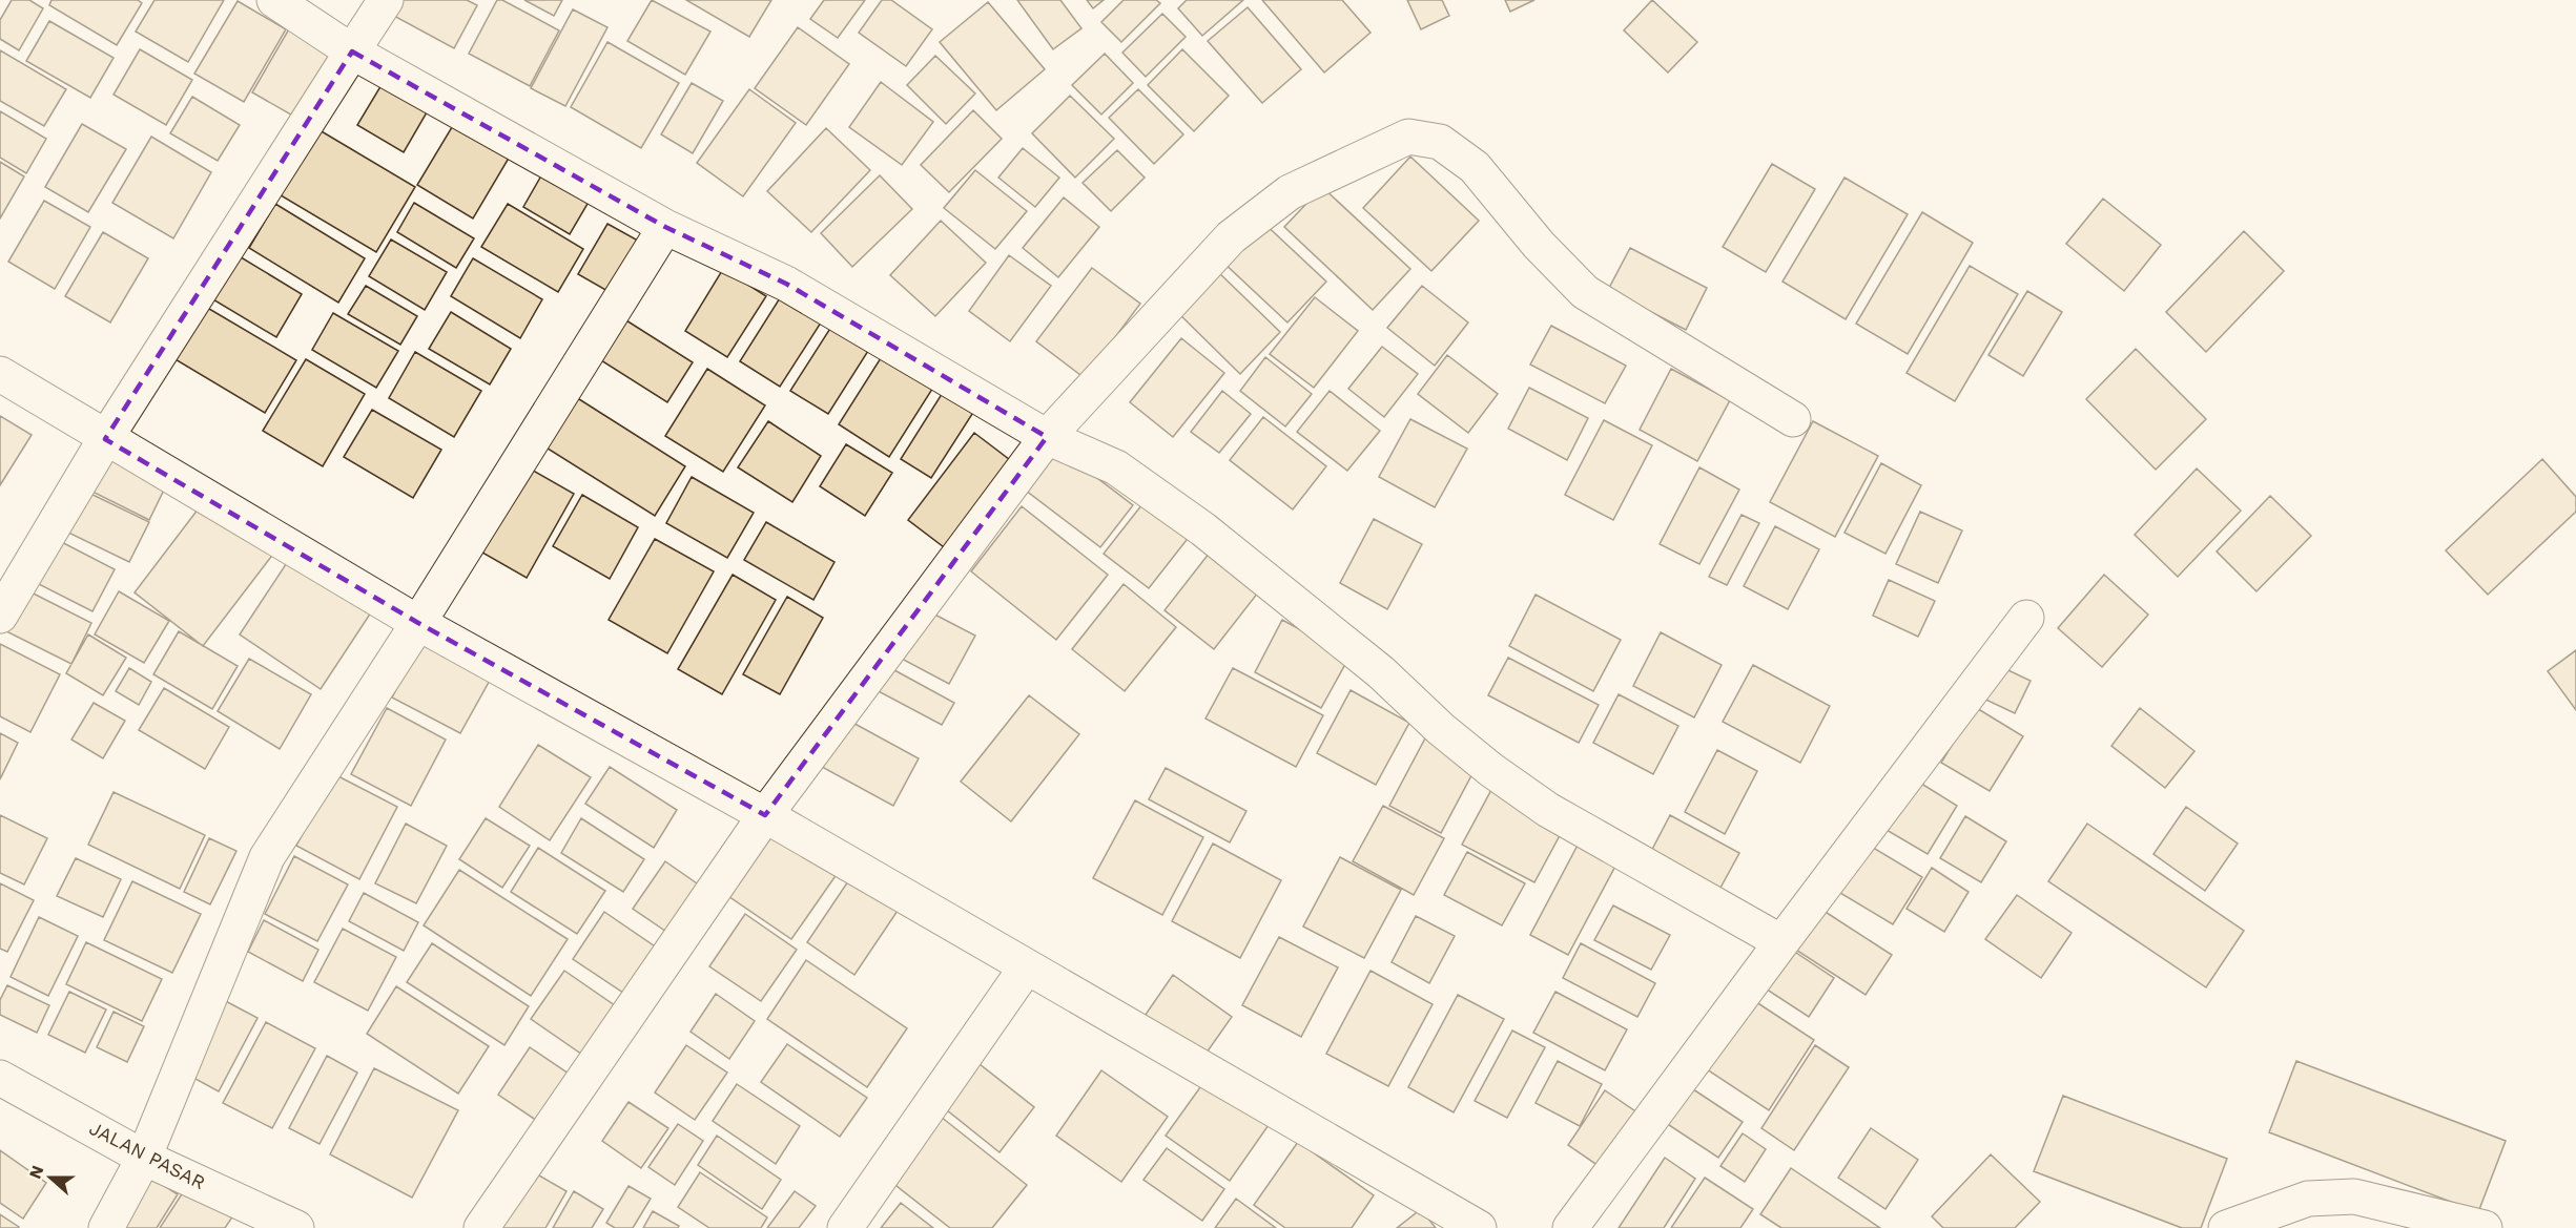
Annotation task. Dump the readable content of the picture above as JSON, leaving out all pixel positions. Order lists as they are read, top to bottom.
{
  "streets": {
    "street": ["JALAN PASAR"]
  },
  "north": "left"
}
